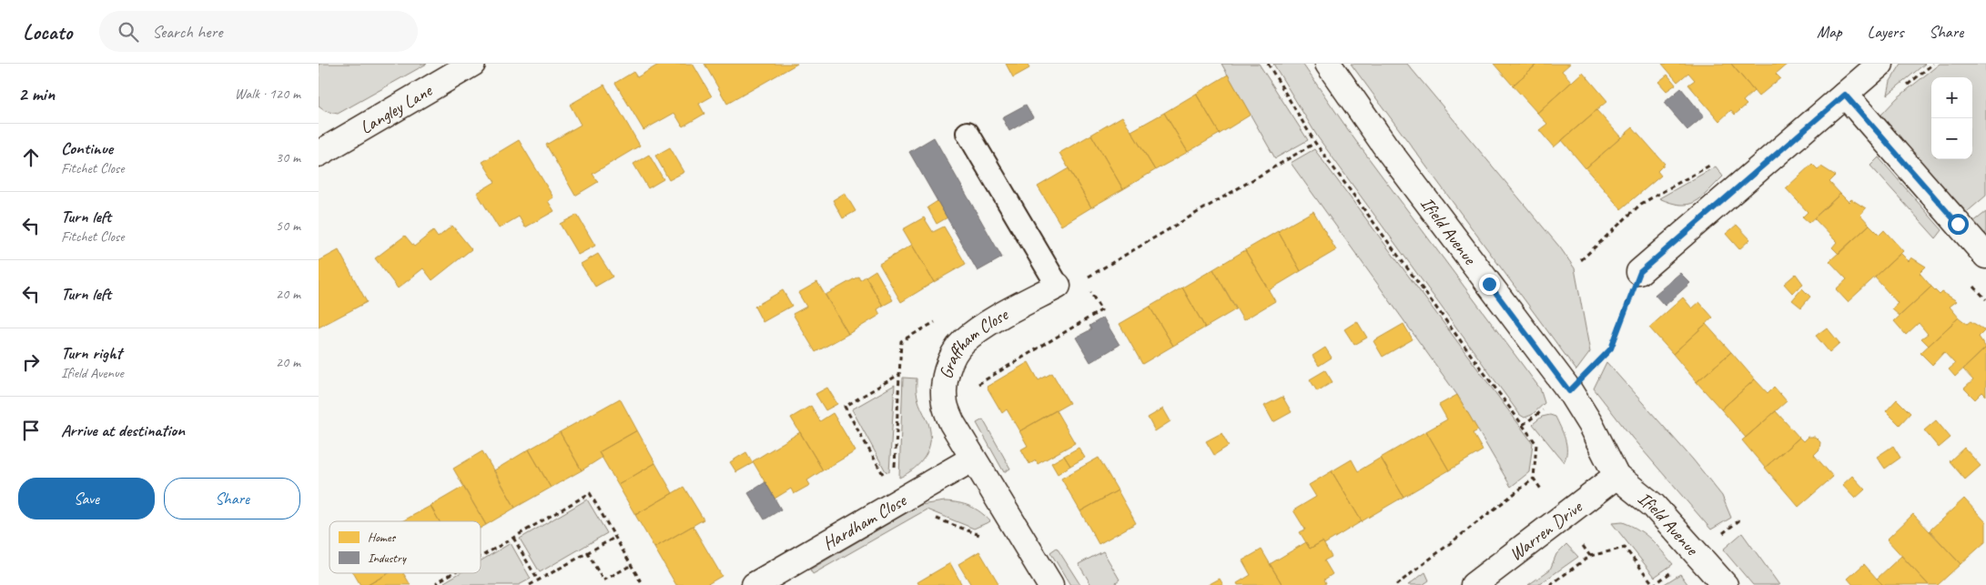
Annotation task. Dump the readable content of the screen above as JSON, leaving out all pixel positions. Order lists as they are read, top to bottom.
{
  "streets": {
    "street": [
      "Langley Lane",
      "Ifield Avenue",
      "Graffham Close",
      "Hardham Close",
      "Warren Drive"
    ]
  },
  "crossings": [
    ["Ifield Avenue", "Warren Drive"],
    ["Graffham Close", "Hardham Close"]
  ],
  "legend": ["Homes", "Industry"],
  "page": {
    "header": "Locato",
    "search": "Search here",
    "nav": ["Map", "Layers", "Share"],
    "heading": ["2 min", "Walk · 120 m"],
    "map_buttons": ["+", "−"],
    "list": [
      ["Continue", "Fitchet Close", "30 m"],
      ["Turn left", "Fitchet Close", "50 m"],
      ["Turn left", "20 m"],
      ["Turn right", "Ifield Avenue", "20 m"],
      "Arrive at destination"
    ],
    "buttons": ["Save", "Share"]
  }
}
